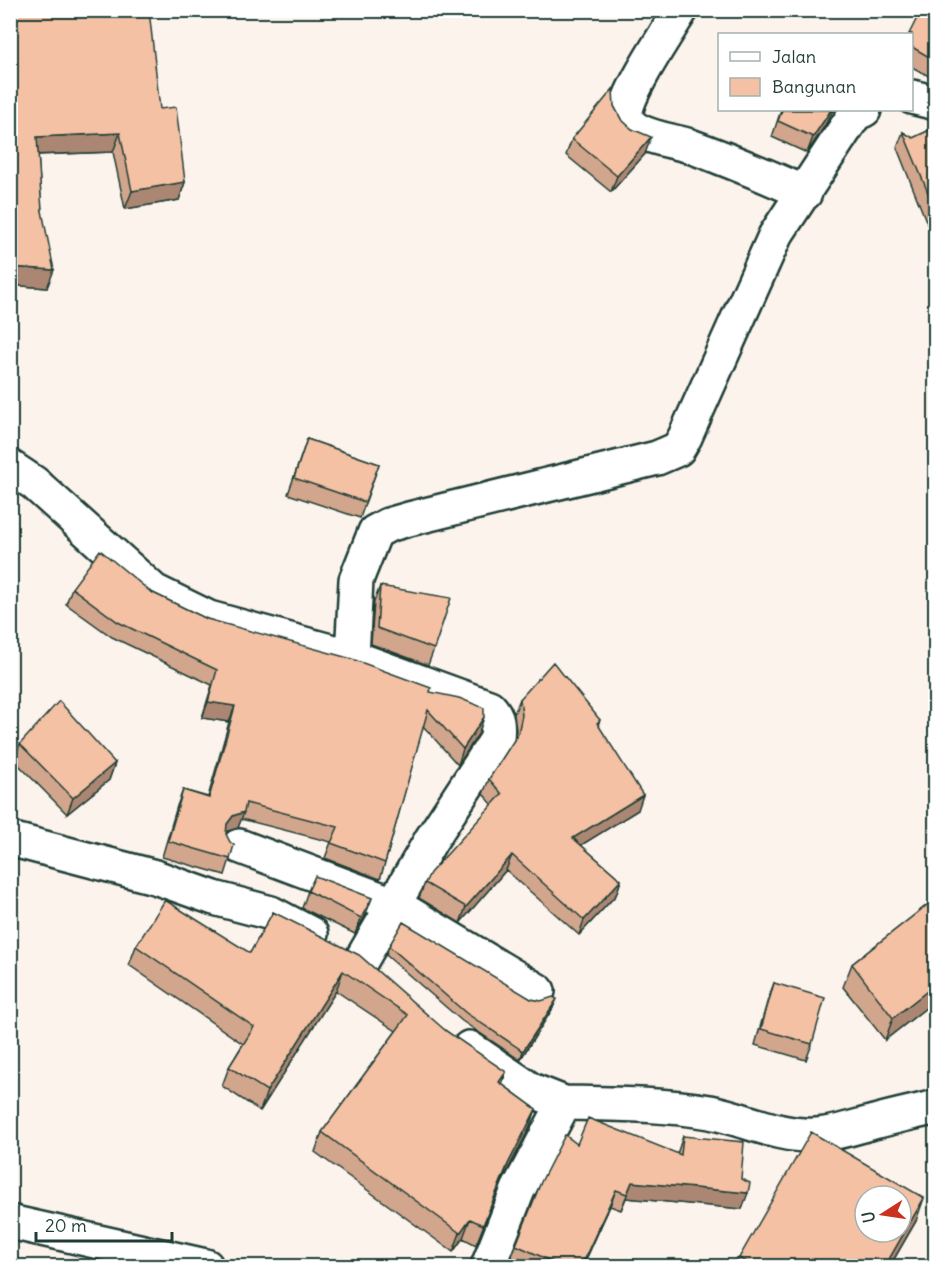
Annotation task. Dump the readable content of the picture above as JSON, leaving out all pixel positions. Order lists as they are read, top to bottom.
{
  "legend": ["Jalan", "Bangunan"],
  "scale_bar": "20 m",
  "north": "left"
}
